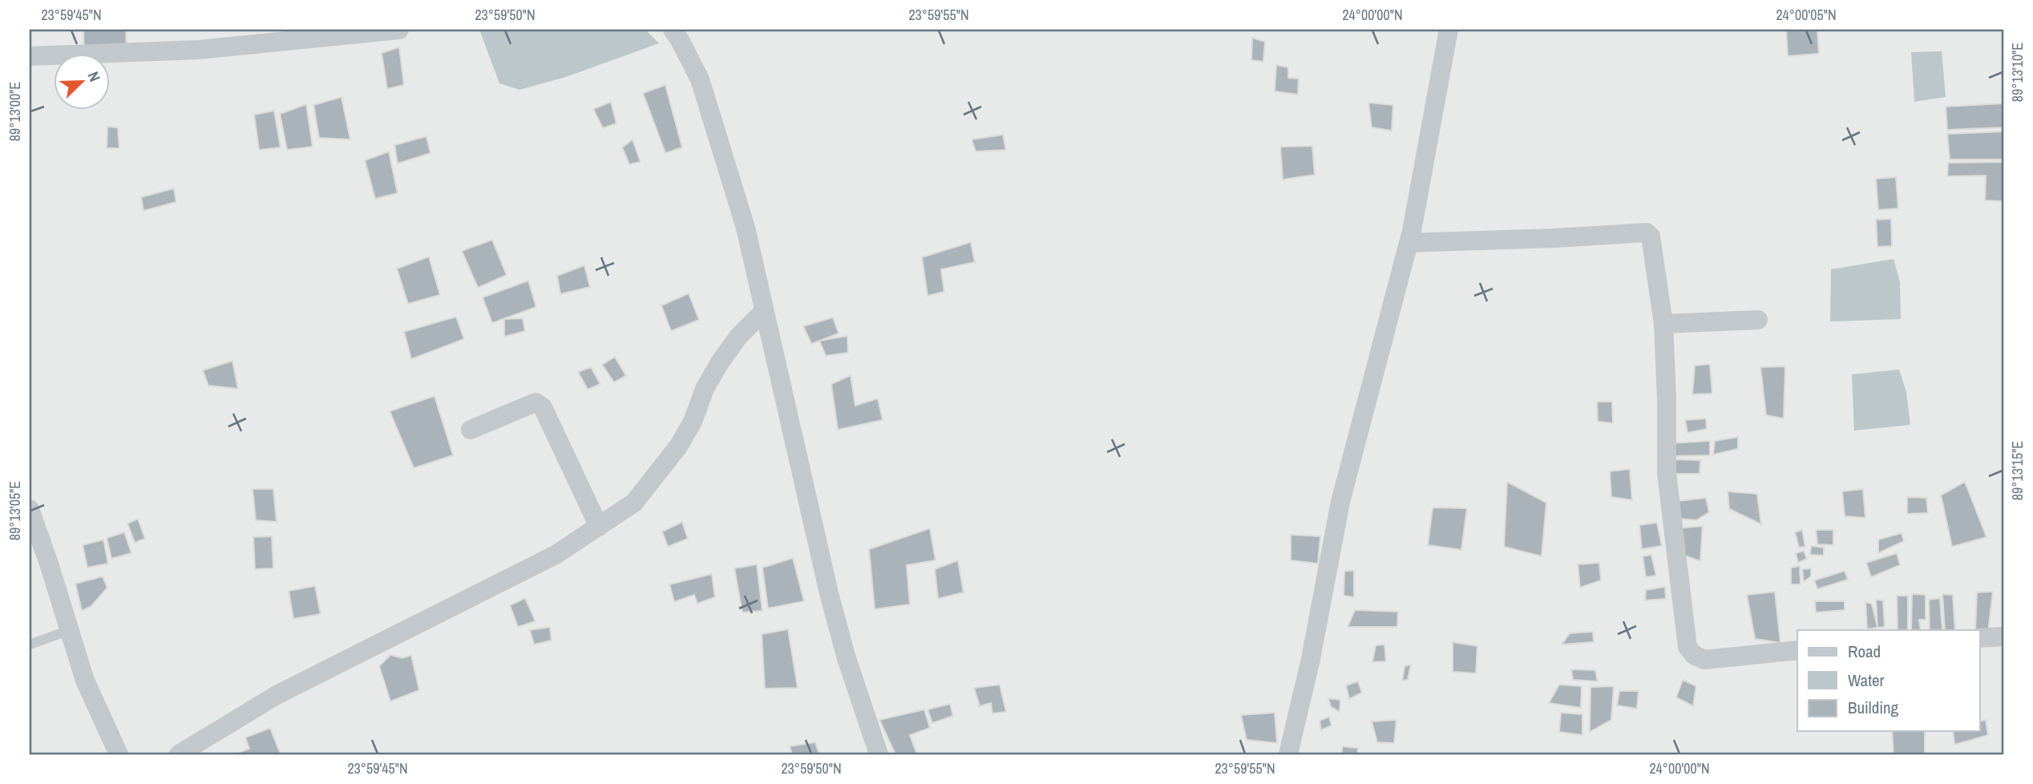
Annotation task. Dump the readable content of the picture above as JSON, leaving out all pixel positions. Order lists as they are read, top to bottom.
{
  "legend": ["Road", "Water", "Building"],
  "north": "top right",
  "coordinates": [
    "23°59'45\"N",
    "23°59'50\"N",
    "23°59'55\"N",
    "24°00'00\"N",
    "24°00'05\"N",
    "89°13'10\"E",
    "89°13'00\"E",
    "89°13'15\"E",
    "89°13'05\"E"
  ]
}
